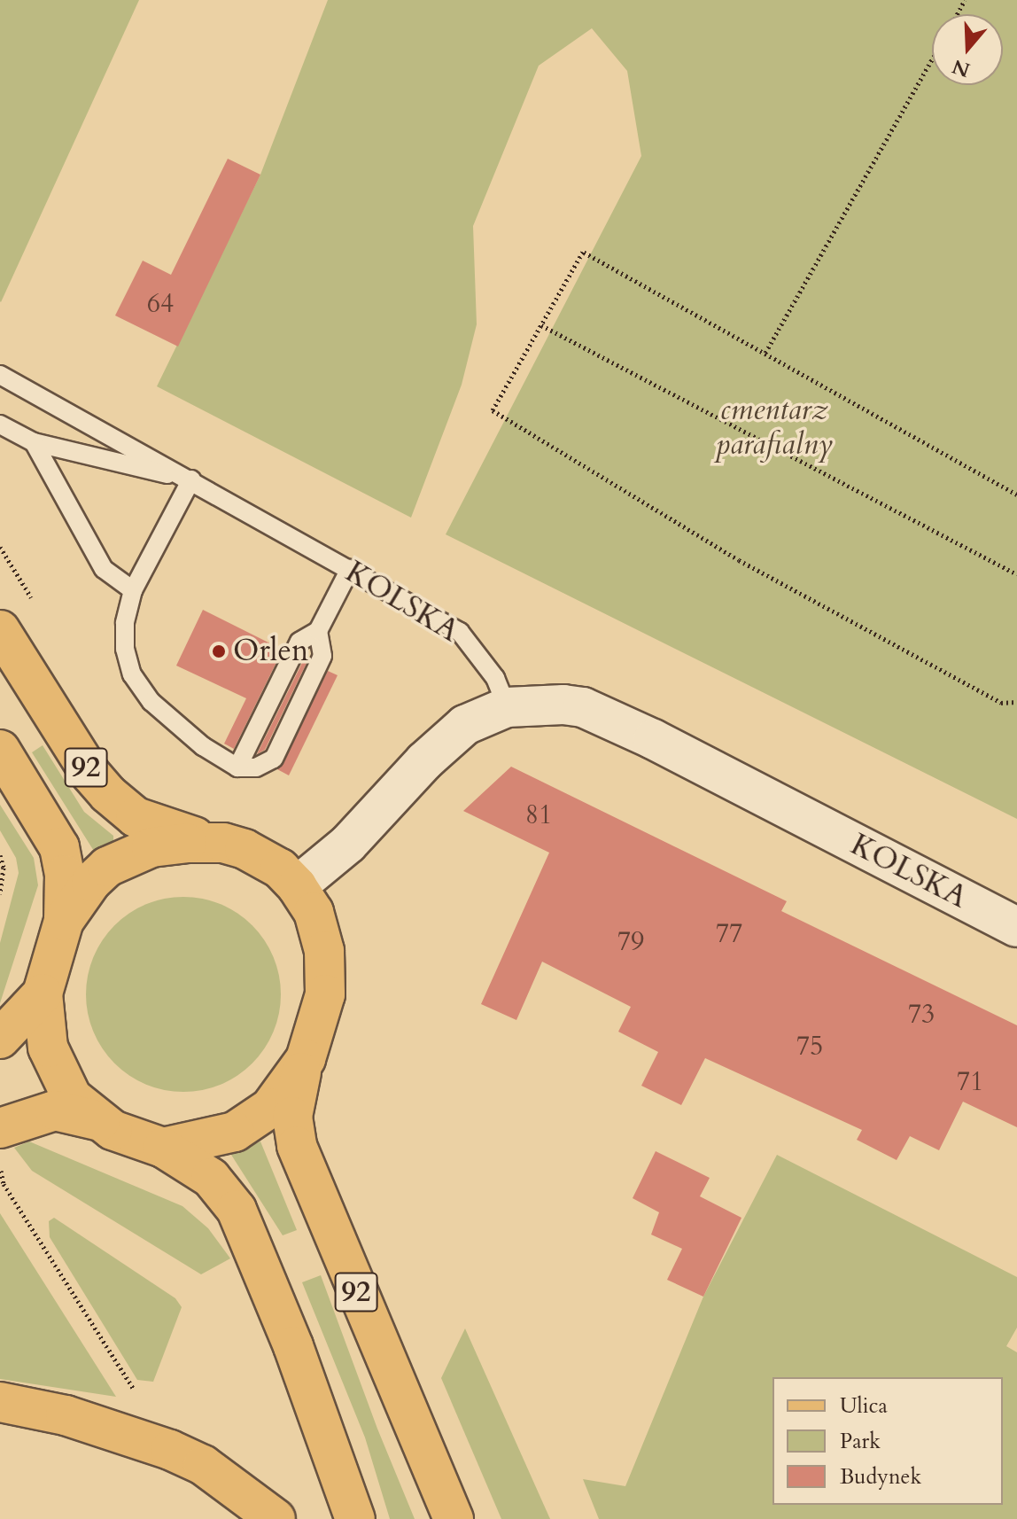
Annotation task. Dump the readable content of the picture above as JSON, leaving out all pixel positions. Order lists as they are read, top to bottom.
{
  "streets": {
    "main road": ["92"],
    "street": ["KOLSKA"]
  },
  "parks": ["cmentarz parafialny"],
  "places": ["Orlen"],
  "house_numbers": [
    "64",
    "81",
    "77",
    "79",
    "73",
    "75",
    "71"
  ],
  "legend": ["Ulica", "Park", "Budynek"],
  "north": "bottom"
}
